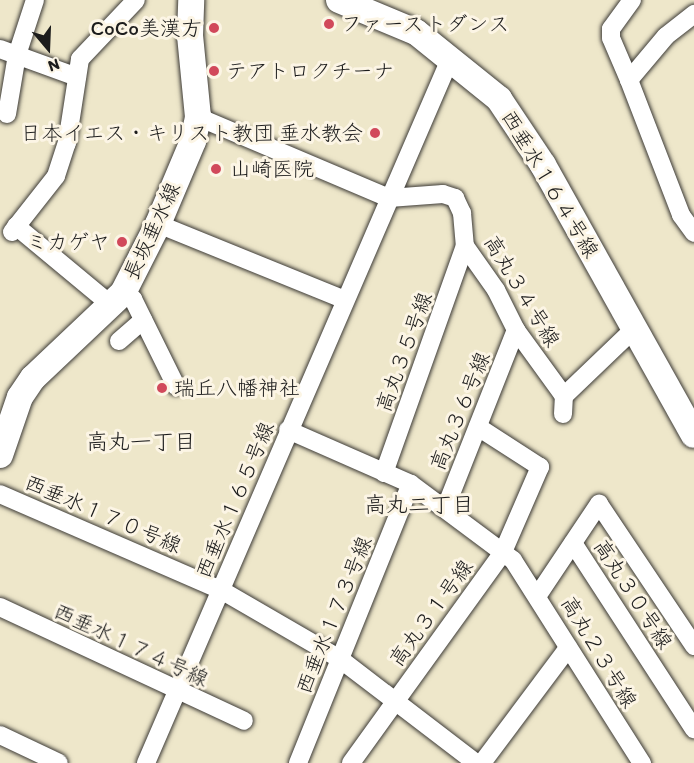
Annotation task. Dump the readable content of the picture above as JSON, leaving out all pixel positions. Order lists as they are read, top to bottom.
{
  "streets": {
    "street": [
      "西垂水１６４号線",
      "長坂垂水線",
      "高丸３４号線",
      "高丸３５号線",
      "高丸３６号線",
      "西垂水１６５号線",
      "西垂水１７０号線",
      "高丸３０号線",
      "高丸３１号線",
      "西垂水１７３号線",
      "西垂水１７４号線",
      "高丸２３号線"
    ]
  },
  "crossings": [
    ["西垂水１６４号線", "西垂水１６５号線"],
    ["高丸３４号線", "高丸３５号線"],
    ["高丸３４号線", "高丸３６号線"],
    ["高丸３４号線", "西垂水１６５号線"],
    ["高丸３６号線", "高丸３１号線"],
    ["西垂水１６５号線", "西垂水１７０号線"],
    ["西垂水１６５号線", "西垂水１７４号線"],
    ["西垂水１７０号線", "高丸３１号線"],
    ["西垂水１７０号線", "西垂水１７３号線"],
    ["高丸３０号線", "高丸２３号線"]
  ],
  "districts": ["高丸一丁目", "高丸二丁目"],
  "places": [
    "ファーストダンス",
    "CoCo美漢方",
    "テアトロクチーナ",
    "日本イエス・キリスト教団 垂水教会",
    "山崎医院",
    "ミカゲヤ",
    "瑞丘八幡神社"
  ],
  "north": "bottom"
}
